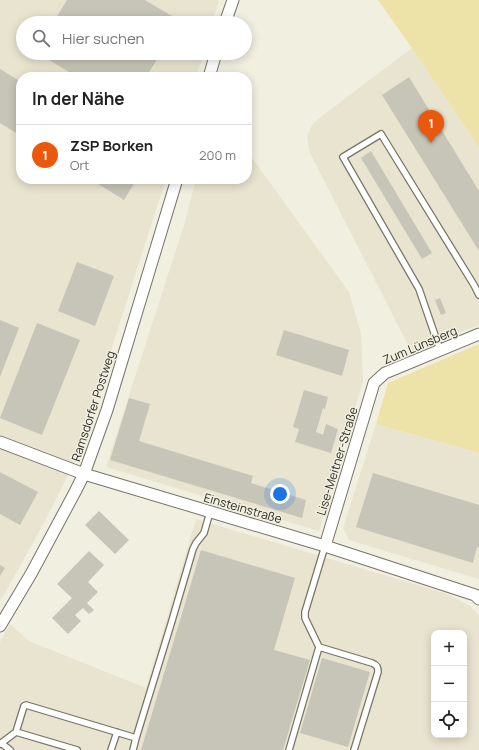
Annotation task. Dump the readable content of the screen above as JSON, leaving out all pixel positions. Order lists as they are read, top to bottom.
{
  "streets": {
    "street": [
      "Zum Lünsberg",
      "Ramsdorfer Postweg",
      "Lise-Meitner-Straße",
      "Einsteinstraße"
    ]
  },
  "crossings": [
    ["Zum Lünsberg", "Lise-Meitner-Straße"],
    ["Ramsdorfer Postweg", "Einsteinstraße"],
    ["Lise-Meitner-Straße", "Einsteinstraße"]
  ],
  "page": {
    "search": "Hier suchen",
    "heading": "In der Nähe",
    "pins": "1",
    "list": [
      {
        "mark": "1",
        "name": "ZSP Borken",
        "note": "Ort",
        "value": "200 m"
      }
    ],
    "map_buttons": ["+", "−"]
  }
}
